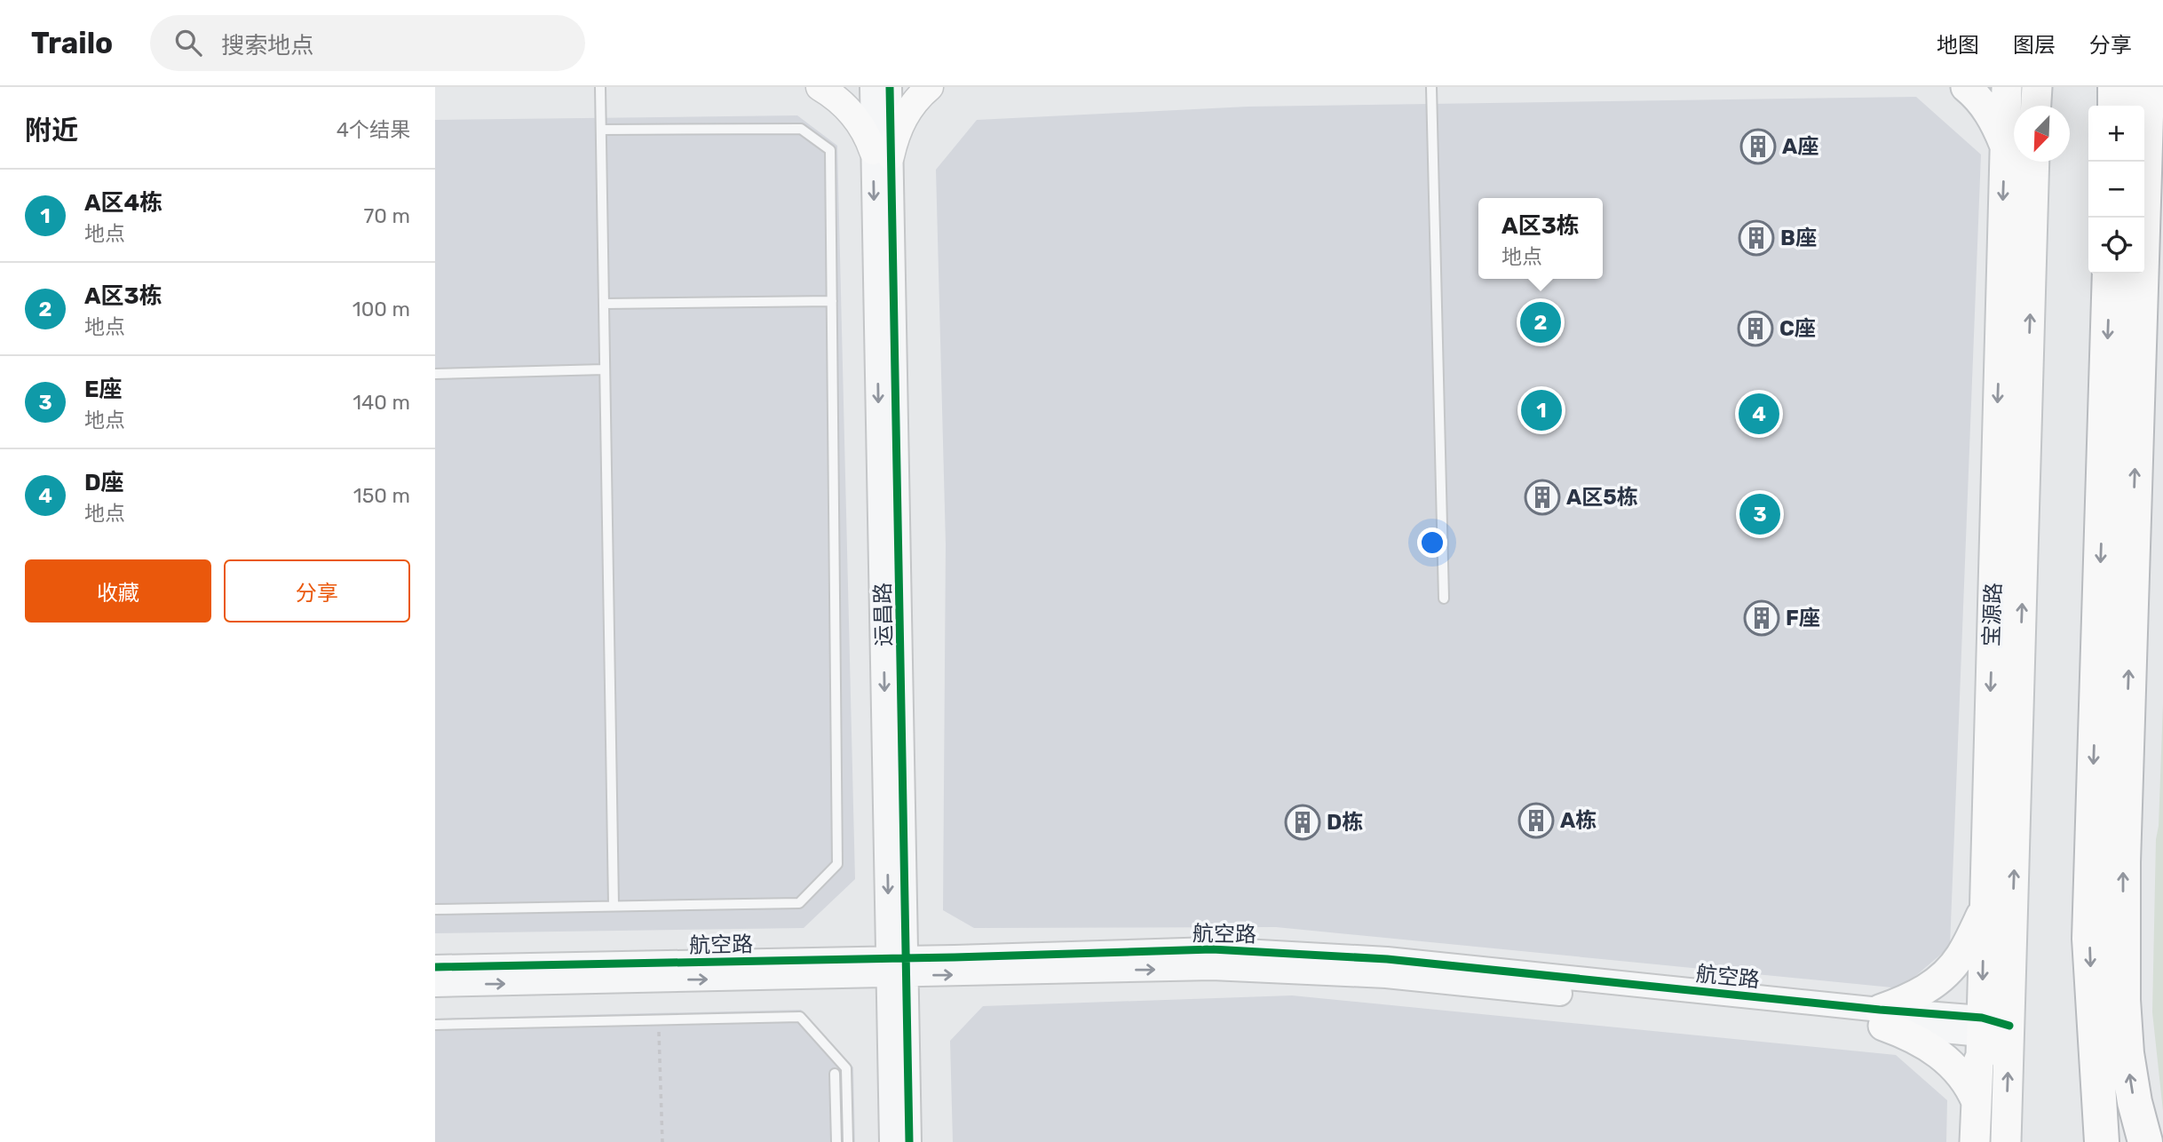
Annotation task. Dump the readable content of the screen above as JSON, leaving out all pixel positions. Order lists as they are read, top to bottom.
{
  "streets": {
    "main road": ["宝源路"],
    "street": ["运昌路", "航空路"]
  },
  "crossings": [
    ["运昌路", "航空路"],
    ["宝源路", "航空路"]
  ],
  "places": {
    "building": [
      "A座",
      "B座",
      "C座",
      "A区5栋",
      "F座",
      "A栋",
      "D栋"
    ]
  },
  "north": "bottom left",
  "page": {
    "header": "Trailo",
    "search": "搜索地点",
    "nav": ["地图", "图层", "分享"],
    "heading": ["附近", "4个结果"],
    "map_buttons": ["+", "−"],
    "list": [
      {
        "mark": "1",
        "name": "A区4栋",
        "note": "地点",
        "value": "70 m"
      },
      {
        "mark": "2",
        "name": "A区3栋",
        "note": "地点",
        "value": "100 m"
      },
      {
        "mark": "3",
        "name": "E座",
        "note": "地点",
        "value": "140 m"
      },
      {
        "mark": "4",
        "name": "D座",
        "note": "地点",
        "value": "150 m"
      }
    ],
    "popup": ["A区3栋", "地点"],
    "pins": [
      "2",
      "1",
      "4",
      "3"
    ],
    "buttons": ["收藏", "分享"]
  }
}
